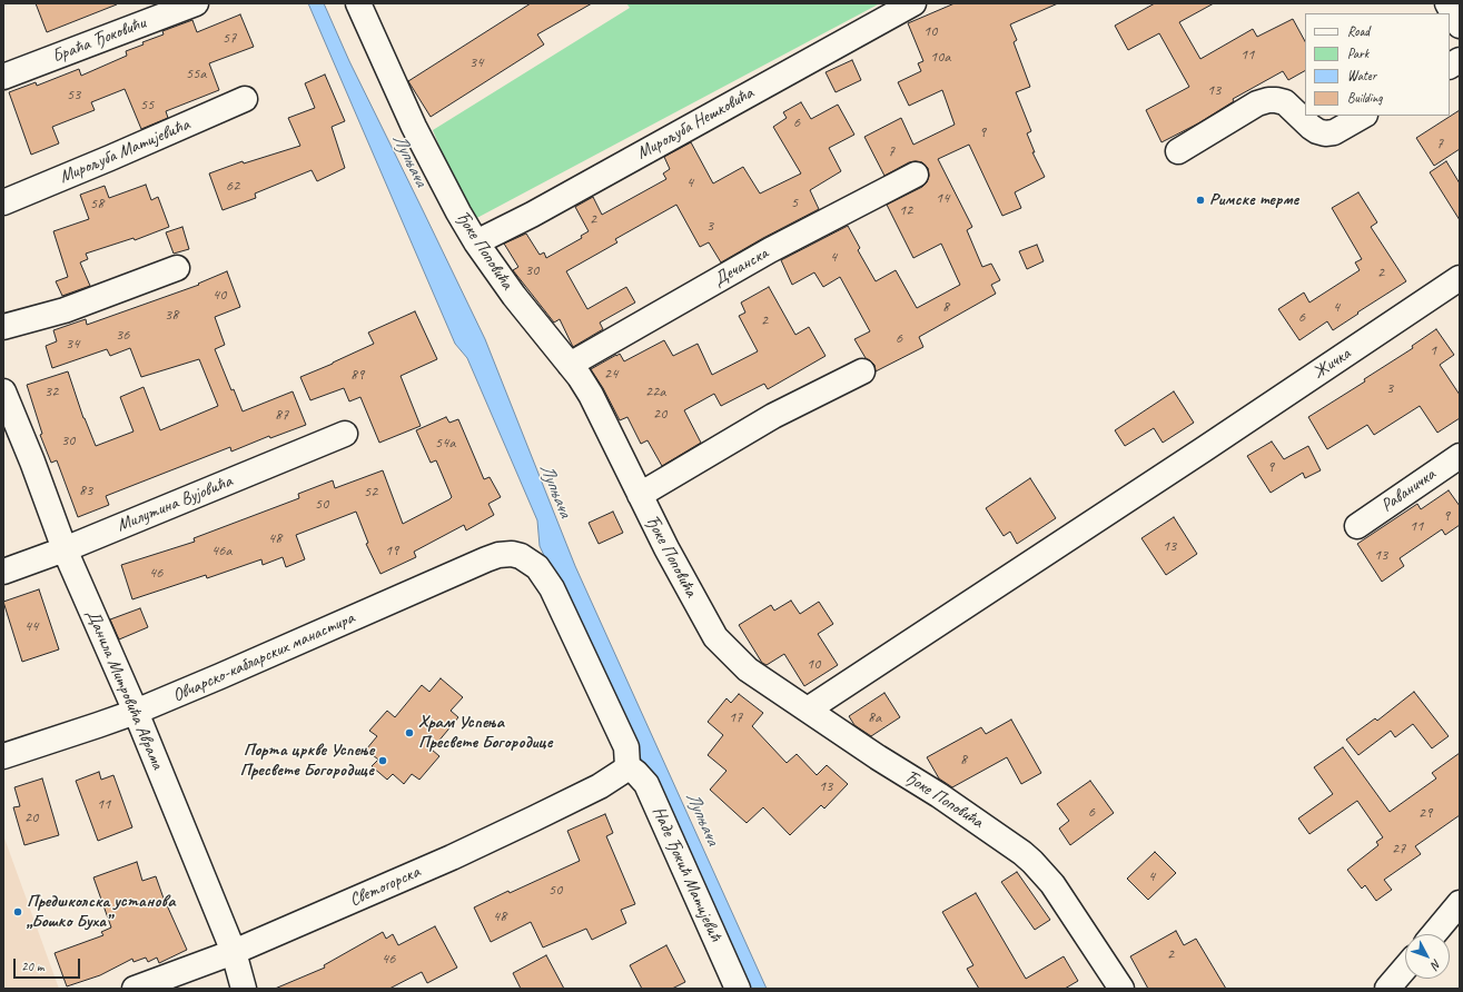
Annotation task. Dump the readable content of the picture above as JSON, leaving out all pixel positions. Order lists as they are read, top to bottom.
{
  "streets": {
    "street": [
      "Браћа Ђоковићи",
      "Мирољуба Нешковића",
      "Мирољуба Матијевића",
      "Ђоке Поповића",
      "Дечанска",
      "Жичка",
      "Раваничка",
      "Милутина Вујовића",
      "Овчарско-кабларских манастира",
      "Данила Митровића Аврама",
      "Наде Ђокић Матијевић",
      "Светогорска"
    ]
  },
  "crossings": [
    ["Мирољуба Нешковића", "Ђоке Поповића"],
    ["Ђоке Поповића", "Дечанска"],
    ["Ђоке Поповића", "Жичка"],
    ["Милутина Вујовића", "Данила Митровића Аврама"],
    ["Овчарско-кабларских манастира", "Данила Митровића Аврама"],
    ["Овчарско-кабларских манастира", "Наде Ђокић Матијевић"],
    ["Овчарско-кабларских манастира", "Светогорска"],
    ["Данила Митровића Аврама", "Светогорска"],
    ["Наде Ђокић Матијевић", "Светогорска"]
  ],
  "water": ["Лупњача"],
  "places": [
    "Римске терме",
    "Храм Успења Пресвете Богородице",
    "Порта цркве Успење Пресвете Богородице",
    "Предшколска установа „Бошко Буха”"
  ],
  "house_numbers": [
    "10",
    "57",
    "11",
    "10a",
    "34",
    "55a",
    "13",
    "53",
    "55",
    "6",
    "9",
    "7",
    "7",
    "4",
    "62",
    "14",
    "5",
    "58",
    "12",
    "2",
    "3",
    "4",
    "30",
    "2",
    "40",
    "8",
    "4",
    "38",
    "6",
    "2",
    "36",
    "6",
    "34",
    "1",
    "24",
    "89",
    "3",
    "32",
    "22a",
    "20",
    "87",
    "30",
    "54a",
    "9",
    "83",
    "52",
    "50",
    "9",
    "11",
    "48",
    "13",
    "46a",
    "19",
    "13",
    "46",
    "44",
    "10",
    "17",
    "8a",
    "8",
    "13",
    "11",
    "6",
    "29",
    "20",
    "27",
    "4",
    "50",
    "48",
    "2",
    "46"
  ],
  "legend": [
    "Road",
    "Park",
    "Water",
    "Building"
  ],
  "scale_bar": "20 m",
  "north": "bottom right"
}
